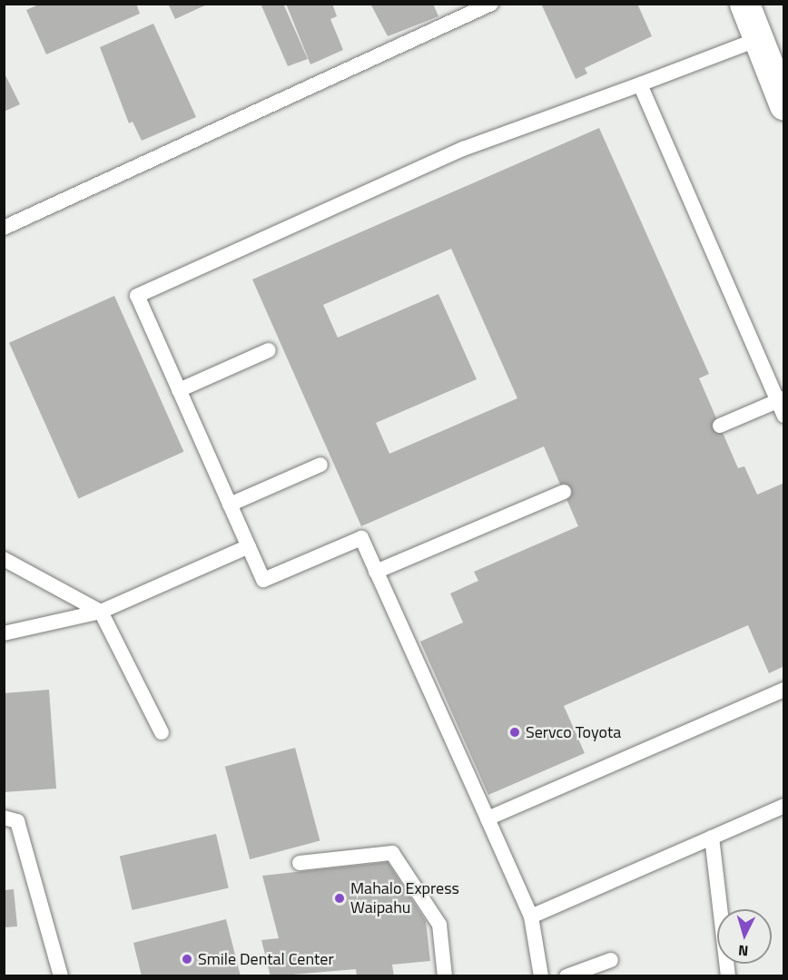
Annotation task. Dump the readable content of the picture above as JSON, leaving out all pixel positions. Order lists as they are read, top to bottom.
{
  "places": ["Servco Toyota", "Mahalo Express Waipahu", "Smile Dental Center"],
  "north": "bottom"
}
